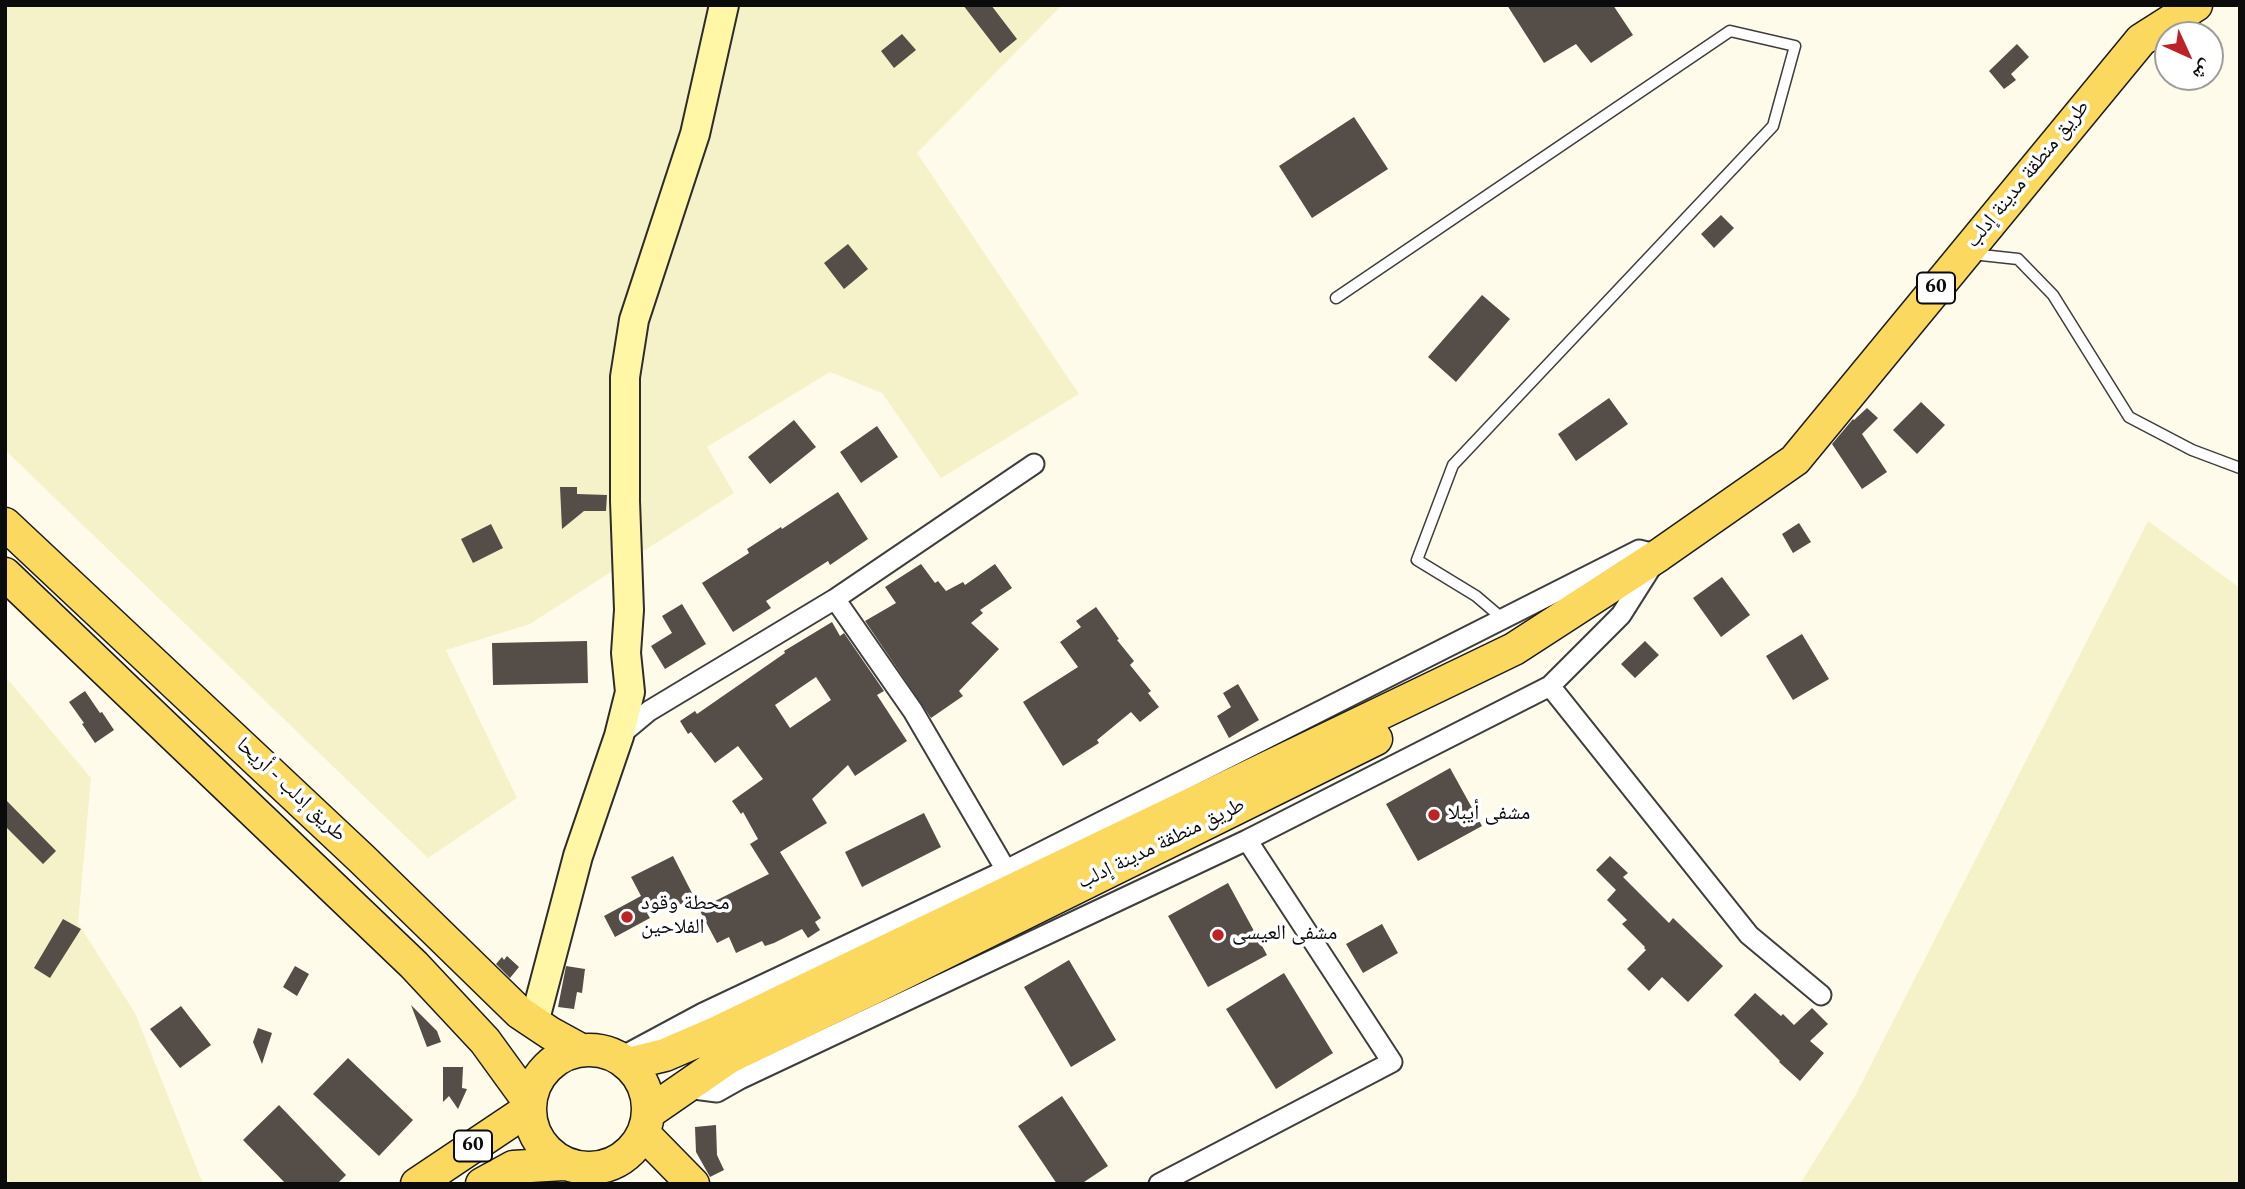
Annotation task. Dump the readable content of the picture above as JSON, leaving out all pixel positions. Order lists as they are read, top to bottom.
{
  "streets": {
    "main road": ["طريق منطقة مدينة إدلب", "60", "طريق إدلب - أريحا"]
  },
  "crossings": [
    ["طريق منطقة مدينة إدلب", "60"],
    ["طريق منطقة مدينة إدلب", "طريق إدلب - أريحا"],
    ["60", "طريق إدلب - أريحا"]
  ],
  "places": ["مشفى أيبلا", "محطة وقود الفلاحين", "مشفى العيسى"],
  "north": "bottom right"
}
